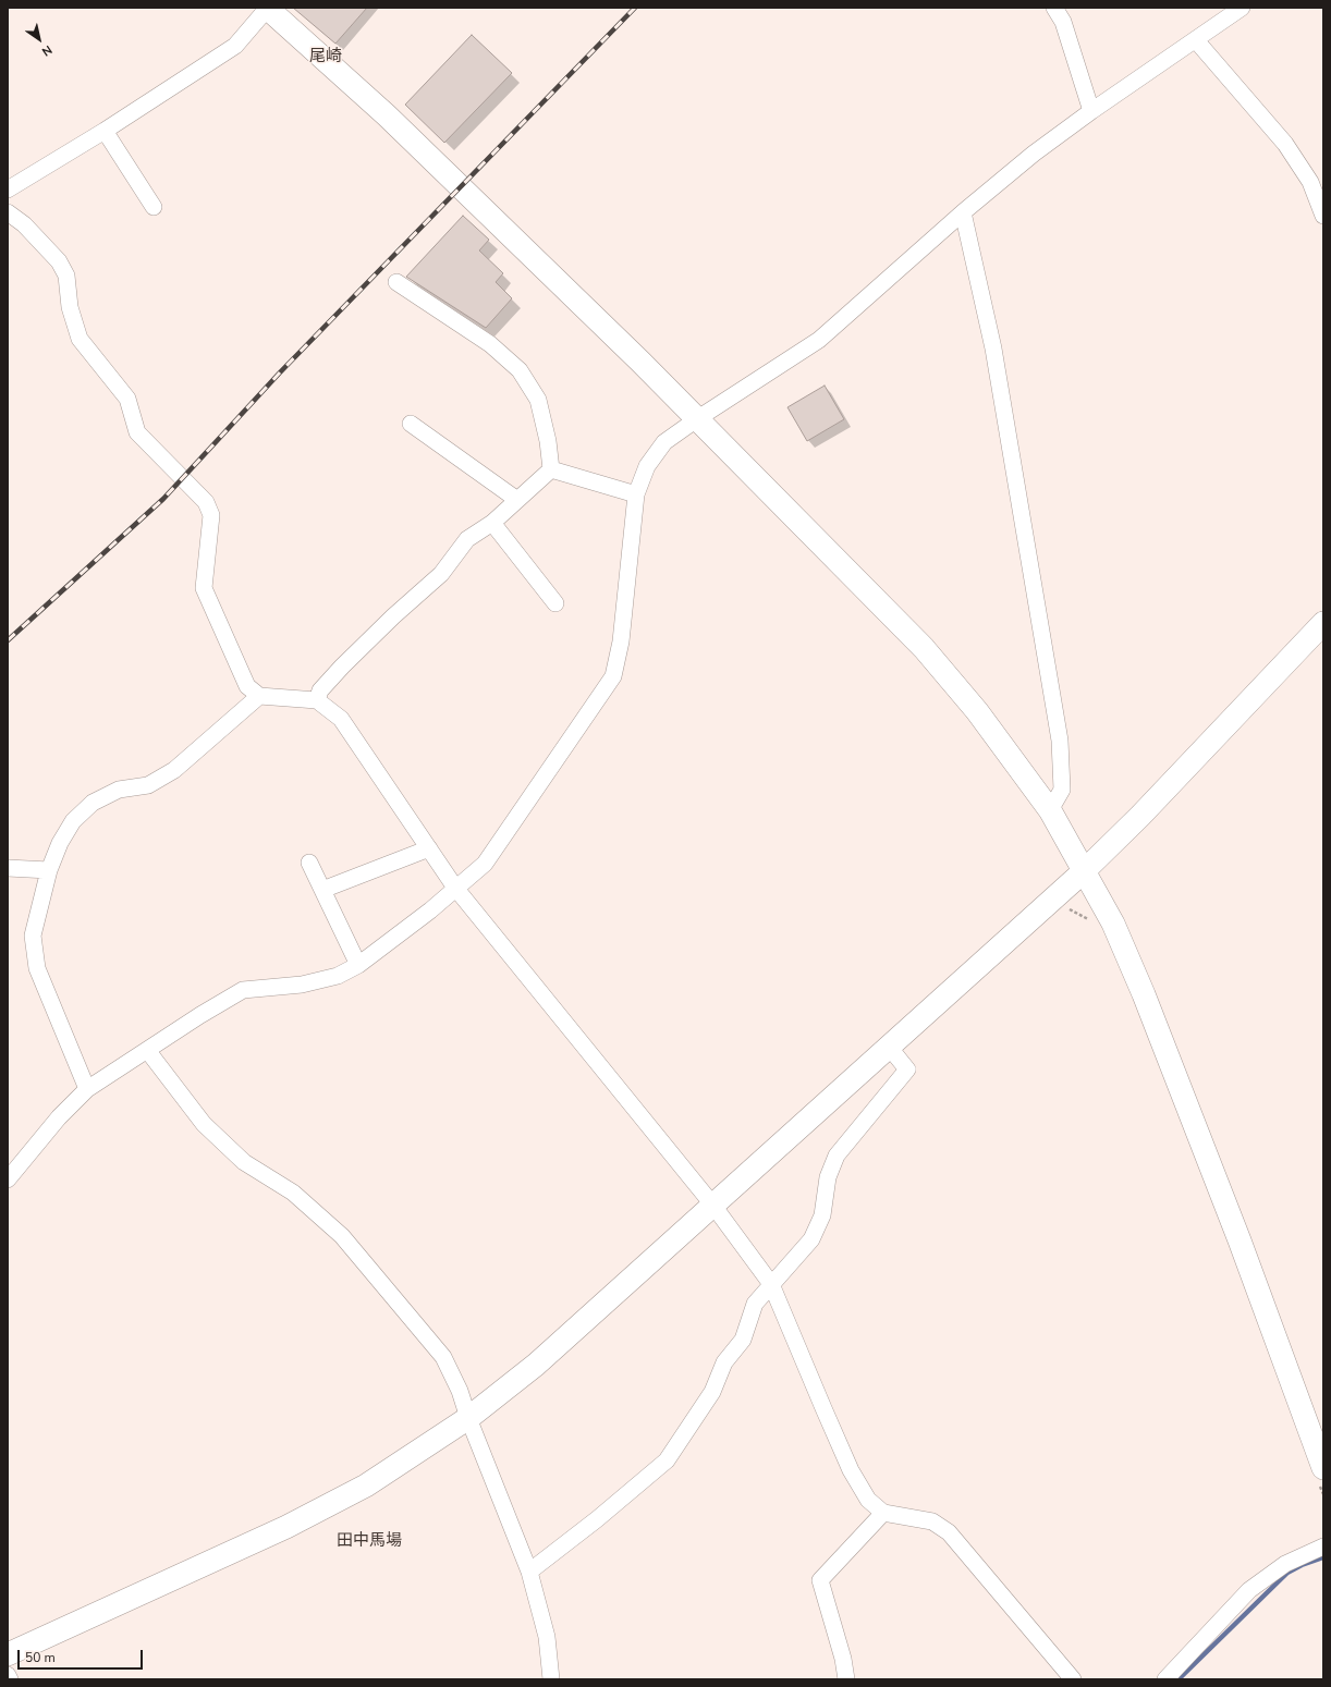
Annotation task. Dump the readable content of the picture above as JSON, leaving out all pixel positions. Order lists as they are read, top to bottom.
{
  "districts": ["尾崎", "田中馬場"],
  "scale_bar": "50 m",
  "north": "bottom right"
}
